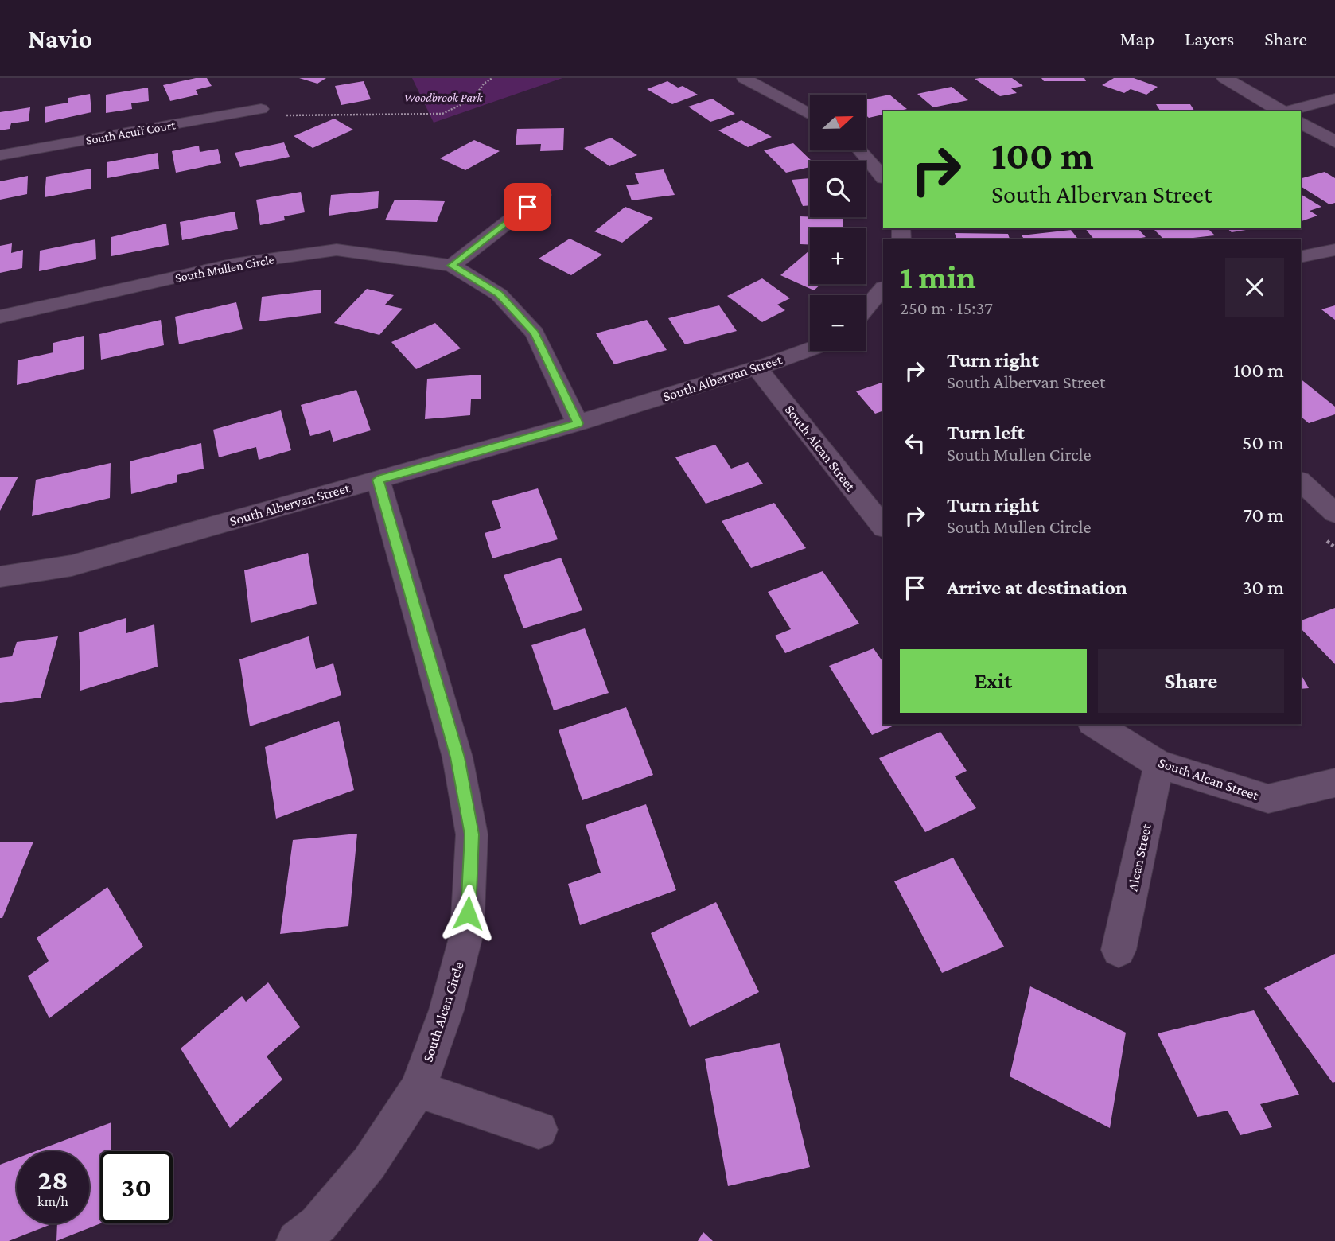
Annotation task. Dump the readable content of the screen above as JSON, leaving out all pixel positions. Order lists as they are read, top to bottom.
{
  "streets": {
    "street": [
      "South Acuff Court",
      "South Mullen Circle",
      "South Albervan Street",
      "South Alcan Street",
      "Alcan Street",
      "South Alcan Circle"
    ]
  },
  "crossings": [
    ["South Mullen Circle", "South Albervan Street"],
    ["South Albervan Street", "South Alcan Street"],
    ["South Albervan Street", "South Alcan Circle"],
    ["South Alcan Street", "Alcan Street"]
  ],
  "parks": ["Woodbrook Park"],
  "north": "right",
  "page": {
    "header": "Navio",
    "nav": ["Map", "Layers", "Share"],
    "map_buttons": ["+", "−"],
    "turn": ["100 m", "South Albervan Street"],
    "heading": ["1 min", "250 m · 15:37"],
    "list": [
      {
        "name": "Turn right",
        "note": "South Albervan Street",
        "value": "100 m"
      },
      {
        "name": "Turn left",
        "note": "South Mullen Circle",
        "value": "50 m"
      },
      {
        "name": "Turn right",
        "note": "South Mullen Circle",
        "value": "70 m"
      },
      {
        "name": "Arrive at destination",
        "value": "30 m"
      }
    ],
    "buttons": ["Exit", "Share"],
    "speed": "28 km/h",
    "limit": "30"
  }
}
